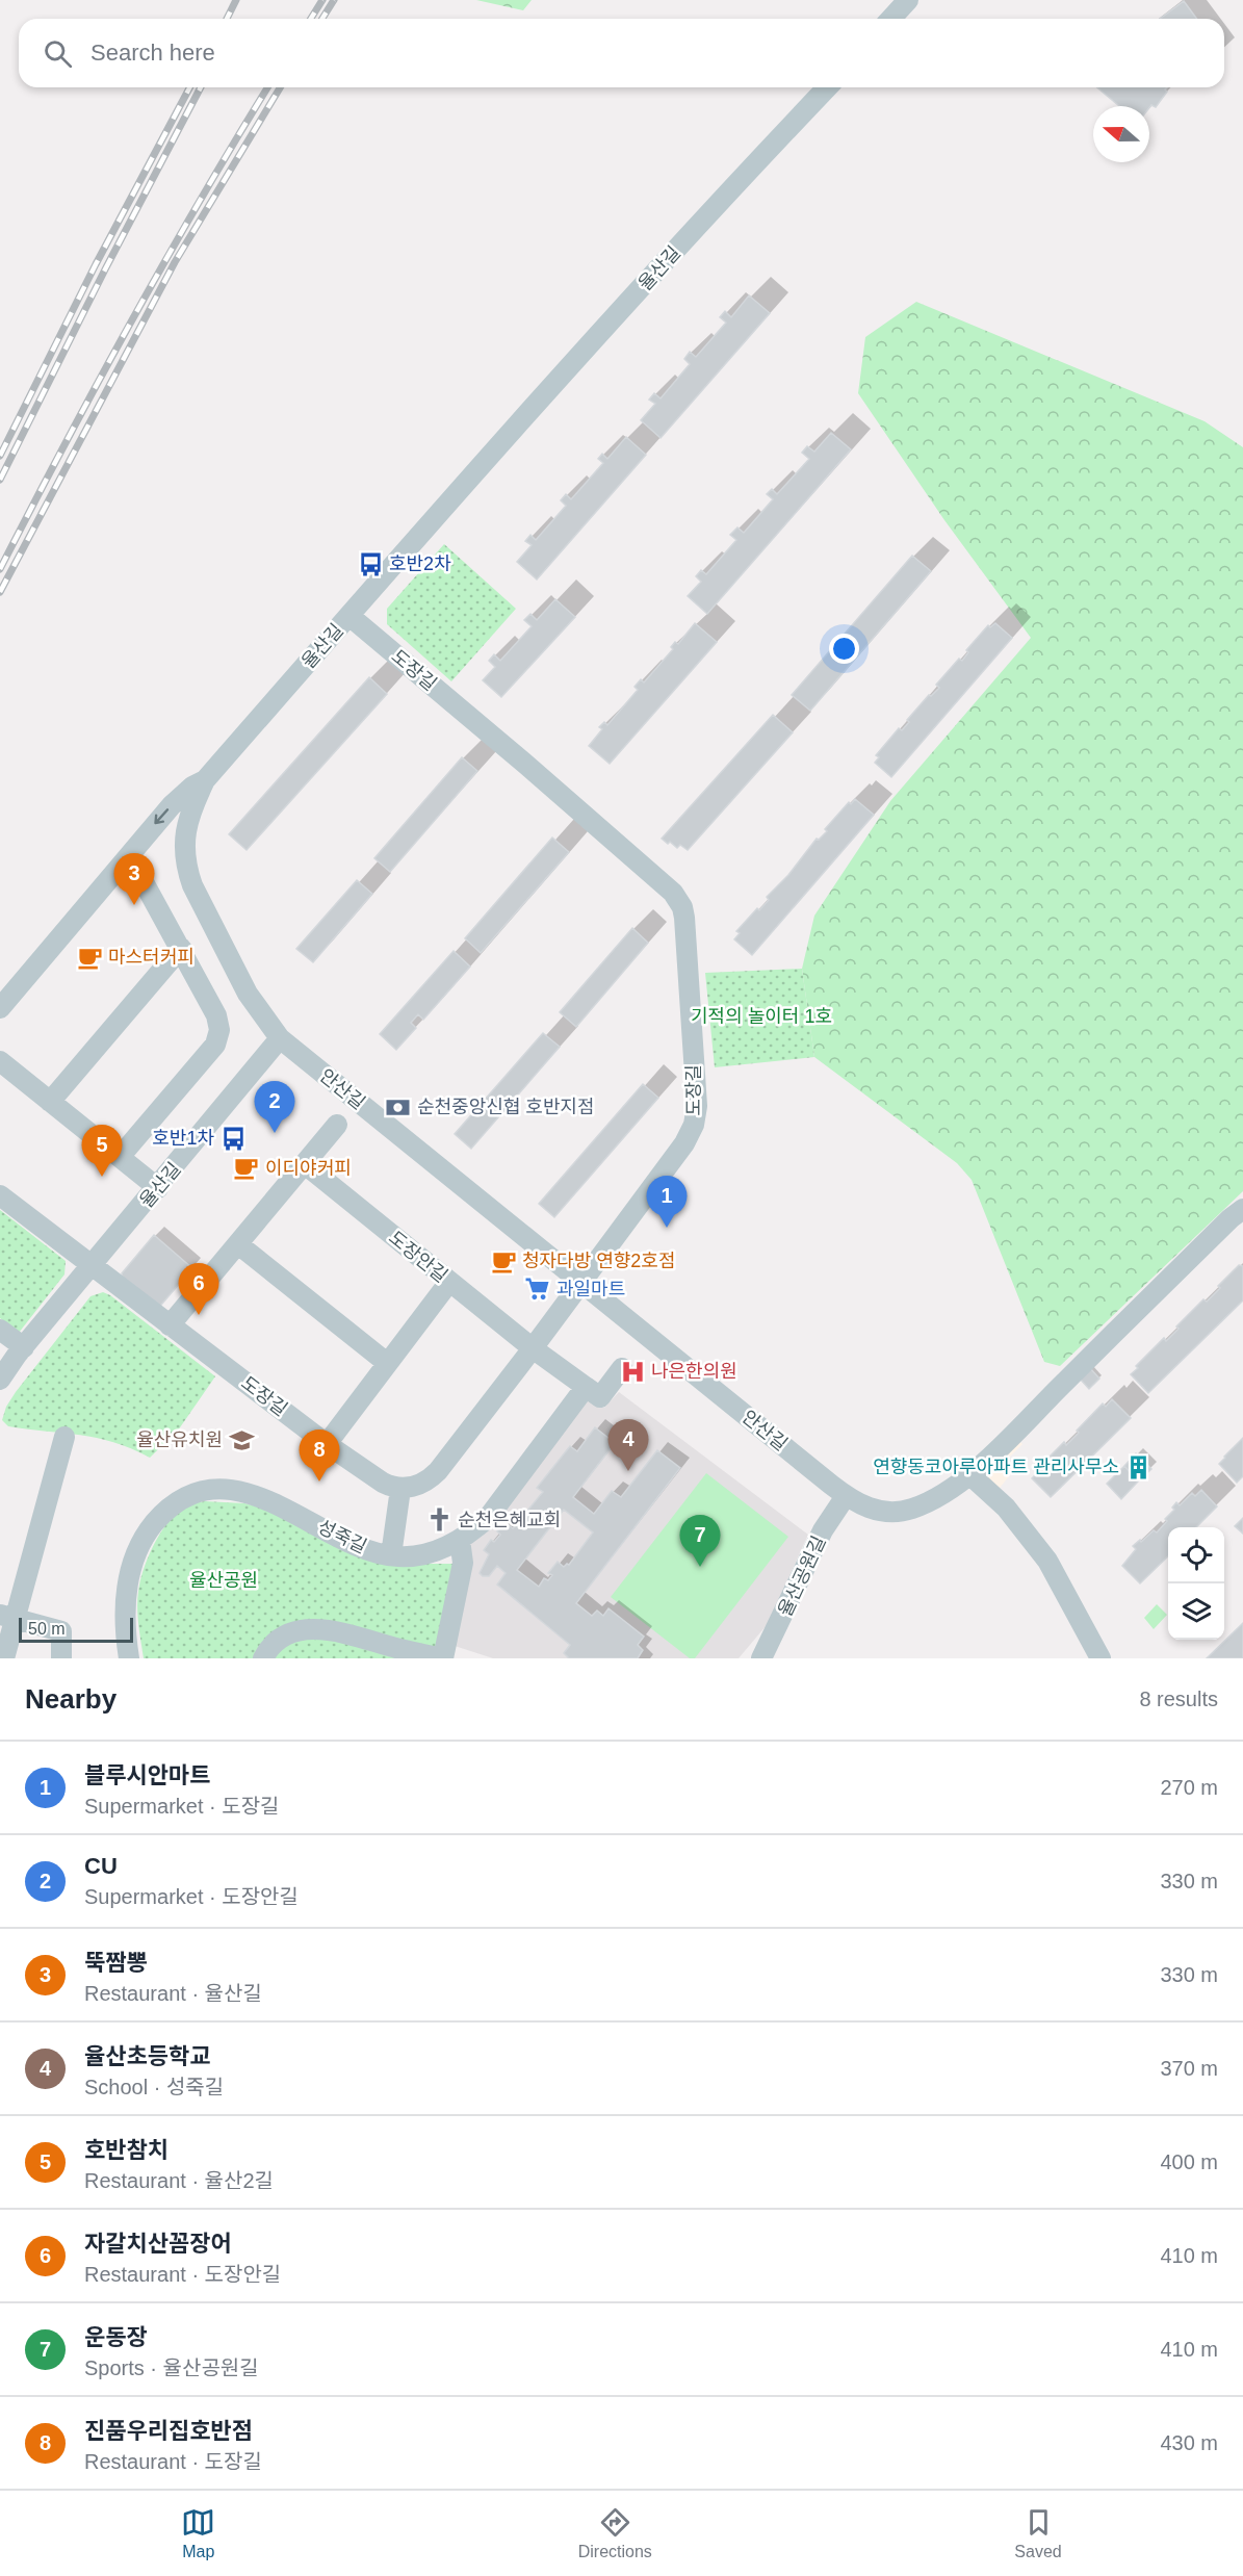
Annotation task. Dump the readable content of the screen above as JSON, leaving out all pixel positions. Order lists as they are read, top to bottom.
{
  "streets": {
    "street": [
      "율산길",
      "도장길",
      "안산길",
      "도장안길",
      "성죽길",
      "율산공원길"
    ]
  },
  "crossings": [
    ["율산길", "도장길"],
    ["율산길", "안산길"],
    ["도장길", "안산길"],
    ["도장길", "도장안길"],
    ["안산길", "율산공원길"]
  ],
  "parks": ["기적의 놀이터 1호", "율산공원"],
  "places": {
    "bus stop": ["호반2차", "호반1차"],
    "cafe": ["마스터커피", "이디야커피", "청자다방 연향2호점"],
    "bank": ["순천중앙신협 호반지점"],
    "supermarket": ["과일마트"],
    "hospital": ["나은한의원"],
    "school or university": ["율산유치원"],
    "building": ["연향동코아루아파트 관리사무소"],
    "church": ["순천은혜교회"]
  },
  "scale_bar": "50 m",
  "north": "left",
  "page": {
    "search": "Search here",
    "pins": [
      "3",
      "2",
      "5",
      "1",
      "6",
      "4",
      "8",
      "7"
    ],
    "scale": "50 m",
    "heading": ["Nearby", "8 results"],
    "list": [
      {
        "mark": "1",
        "name": "블루시안마트",
        "note": "Supermarket · 도장길",
        "value": "270 m"
      },
      {
        "mark": "2",
        "name": "CU",
        "note": "Supermarket · 도장안길",
        "value": "330 m"
      },
      {
        "mark": "3",
        "name": "뚝짬뽕",
        "note": "Restaurant · 율산길",
        "value": "330 m"
      },
      {
        "mark": "4",
        "name": "율산초등학교",
        "note": "School · 성죽길",
        "value": "370 m"
      },
      {
        "mark": "5",
        "name": "호반참치",
        "note": "Restaurant · 율산2길",
        "value": "400 m"
      },
      {
        "mark": "6",
        "name": "자갈치산꼼장어",
        "note": "Restaurant · 도장안길",
        "value": "410 m"
      },
      {
        "mark": "7",
        "name": "운동장",
        "note": "Sports · 율산공원길",
        "value": "410 m"
      },
      {
        "mark": "8",
        "name": "진품우리집호반점",
        "note": "Restaurant · 도장길",
        "value": "430 m"
      }
    ],
    "nav": ["Map", "Directions", "Saved"]
  }
}
